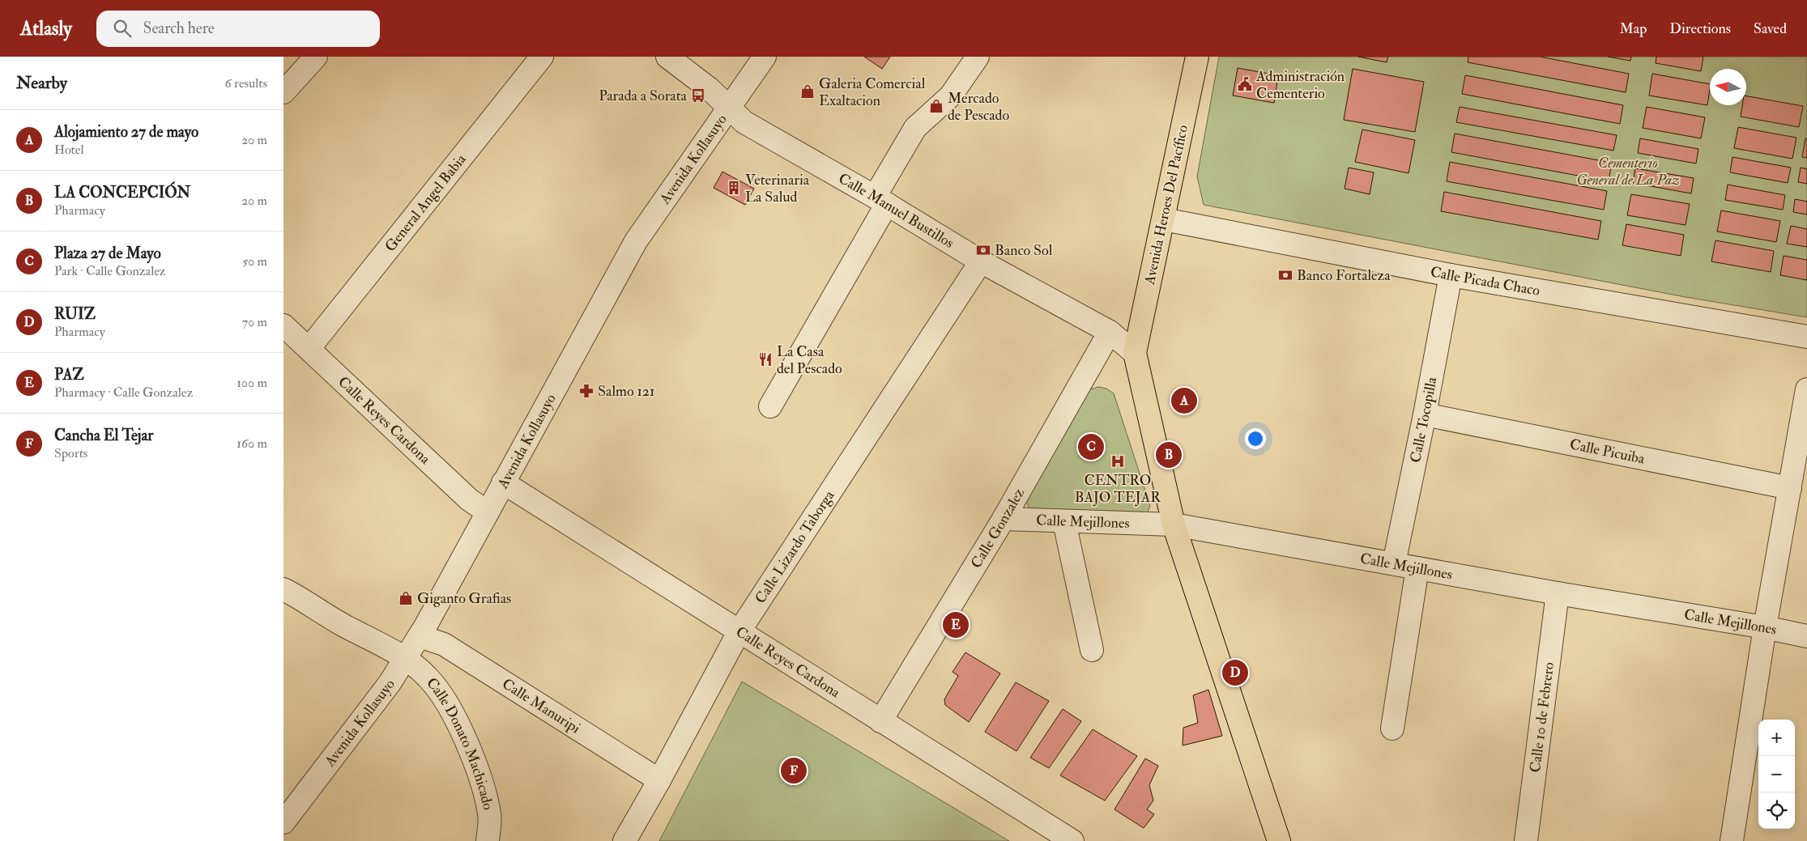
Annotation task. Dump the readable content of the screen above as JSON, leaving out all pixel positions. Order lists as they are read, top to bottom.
{
  "streets": {
    "main road": ["Avenida Heroes Del Pacífico"],
    "street": [
      "Avenida Kollasuyo",
      "General Angel Babia",
      "Calle Manuel Bustillos",
      "Calle Picada Chaco",
      "Calle Tocopilla",
      "Calle Reyes Cardona",
      "Calle Picuiba",
      "Calle Mejillones",
      "Calle Gonzalez",
      "Calle Lizardo Taborga",
      "Calle Manuripi",
      "Calle 10 de Febrero",
      "Calle Donato Machicado"
    ]
  },
  "crossings": [
    ["Avenida Kollasuyo", "Calle Manuel Bustillos"],
    ["Avenida Kollasuyo", "Calle Reyes Cardona"],
    ["Avenida Kollasuyo", "Calle Manuripi"],
    ["Avenida Kollasuyo", "Calle Donato Machicado"],
    ["General Angel Babia", "Calle Reyes Cardona"],
    ["Avenida Heroes Del Pacífico", "Calle Manuel Bustillos"],
    ["Avenida Heroes Del Pacífico", "Calle Picada Chaco"],
    ["Calle Manuel Bustillos", "Calle Gonzalez"],
    ["Calle Manuel Bustillos", "Calle Lizardo Taborga"],
    ["Calle Picada Chaco", "Calle Tocopilla"],
    ["Calle Tocopilla", "Calle Picuiba"],
    ["Calle Tocopilla", "Calle Mejillones"],
    ["Calle Reyes Cardona", "Calle Gonzalez"],
    ["Calle Reyes Cardona", "Calle Lizardo Taborga"],
    ["Calle Mejillones", "Calle Gonzalez"],
    ["Calle Mejillones", "Calle 10 de Febrero"],
    ["Calle Lizardo Taborga", "Calle Manuripi"]
  ],
  "parks": ["Cementerio General de La Paz"],
  "places": {
    "public building": ["Administración Cementerio"],
    "shop": ["Galeria Comercial Exaltacion", "Mercado de Pescado", "Giganto Grafias"],
    "bus stop": ["Parada a Sorata"],
    "building": ["Veterinaria La Salud"],
    "bank": ["Banco Sol", "Banco Fortaleza"],
    "restaurant": ["La Casa del Pescado"],
    "pharmacy": ["Salmo 121"],
    "hospital": ["CENTRO BAJO TEJAR"]
  },
  "north": "left",
  "page": {
    "header": "Atlasly",
    "search": "Search here",
    "nav": ["Map", "Directions", "Saved"],
    "heading": ["Nearby", "6 results"],
    "list": [
      {
        "mark": "A",
        "name": "Alojamiento 27 de mayo",
        "note": "Hotel",
        "value": "20 m"
      },
      {
        "mark": "B",
        "name": "LA CONCEPCIÓN",
        "note": "Pharmacy",
        "value": "20 m"
      },
      {
        "mark": "C",
        "name": "Plaza 27 de Mayo",
        "note": "Park · Calle Gonzalez",
        "value": "50 m"
      },
      {
        "mark": "D",
        "name": "RUIZ",
        "note": "Pharmacy",
        "value": "70 m"
      },
      {
        "mark": "E",
        "name": "PAZ",
        "note": "Pharmacy · Calle Gonzalez",
        "value": "100 m"
      },
      {
        "mark": "F",
        "name": "Cancha El Tejar",
        "note": "Sports",
        "value": "160 m"
      }
    ],
    "pins": [
      "A",
      "C",
      "B",
      "E",
      "D",
      "F"
    ],
    "map_buttons": ["+", "−"]
  }
}
